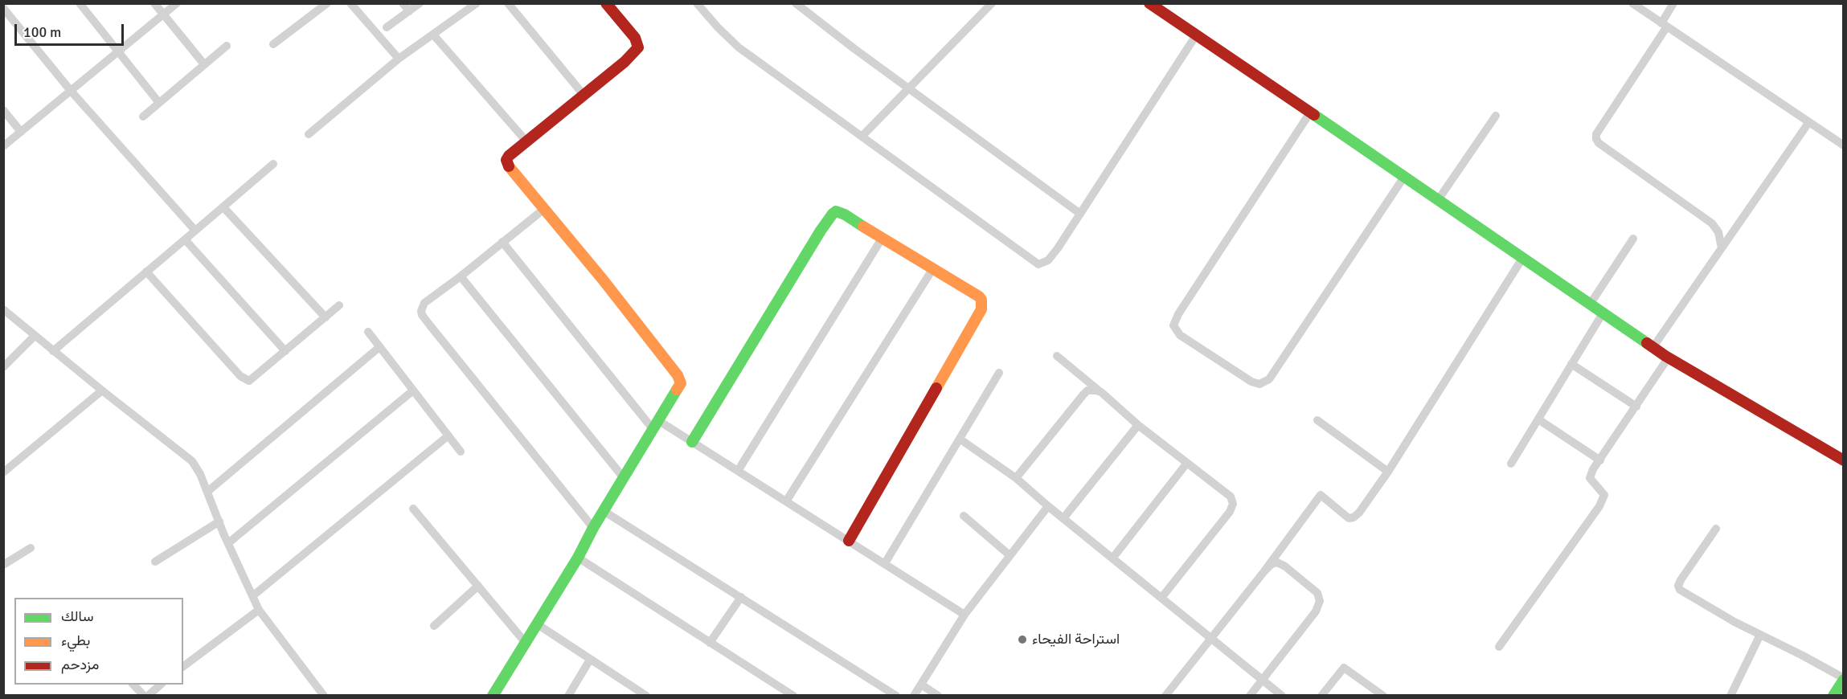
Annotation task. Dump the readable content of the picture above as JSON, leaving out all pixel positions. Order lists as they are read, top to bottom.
{
  "places": ["استراحة الفيحاء"],
  "legend": ["سالك", "بطيء", "مزدحم"],
  "scale_bar": "100 m"
}
